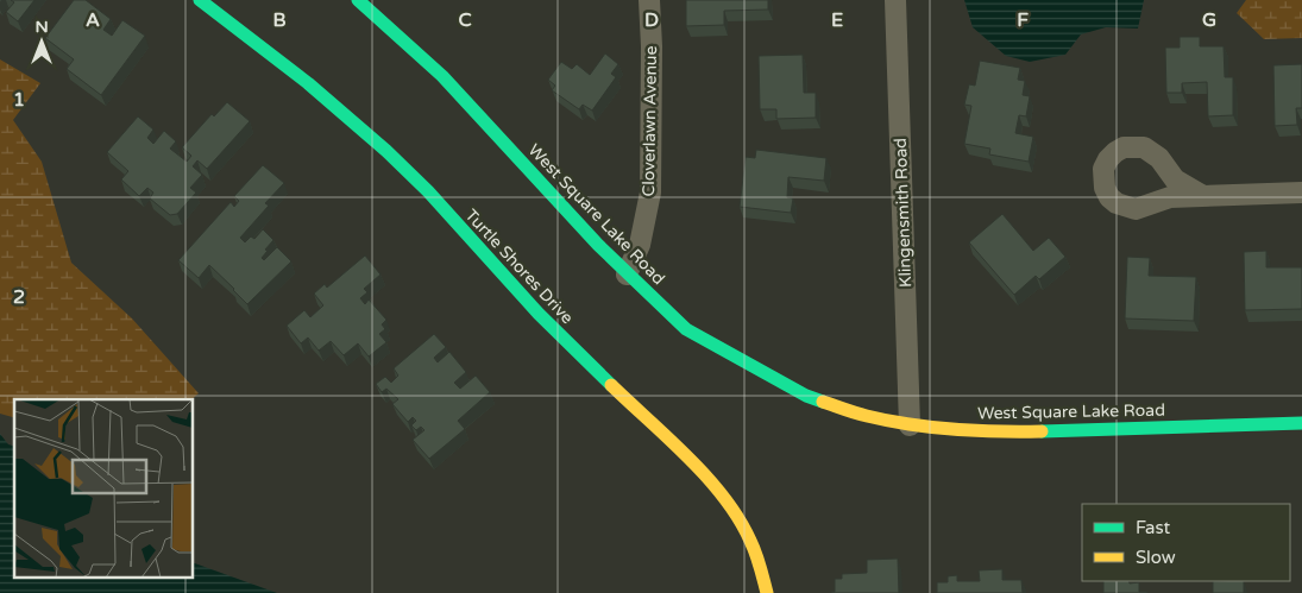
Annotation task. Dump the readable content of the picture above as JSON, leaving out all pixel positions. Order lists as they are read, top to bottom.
{
  "streets": {
    "street": [
      "Cloverlawn Avenue",
      "Klingensmith Road",
      "West Square Lake Road",
      "Turtle Shores Drive"
    ]
  },
  "crossings": [
    ["Cloverlawn Avenue", "West Square Lake Road"],
    ["Klingensmith Road", "West Square Lake Road"]
  ],
  "legend": ["Fast", "Slow"],
  "north": "top",
  "grid": {
    "columns": [
      "A",
      "B",
      "C",
      "D",
      "E",
      "F",
      "G"
    ],
    "rows": ["1", "2"]
  }
}
